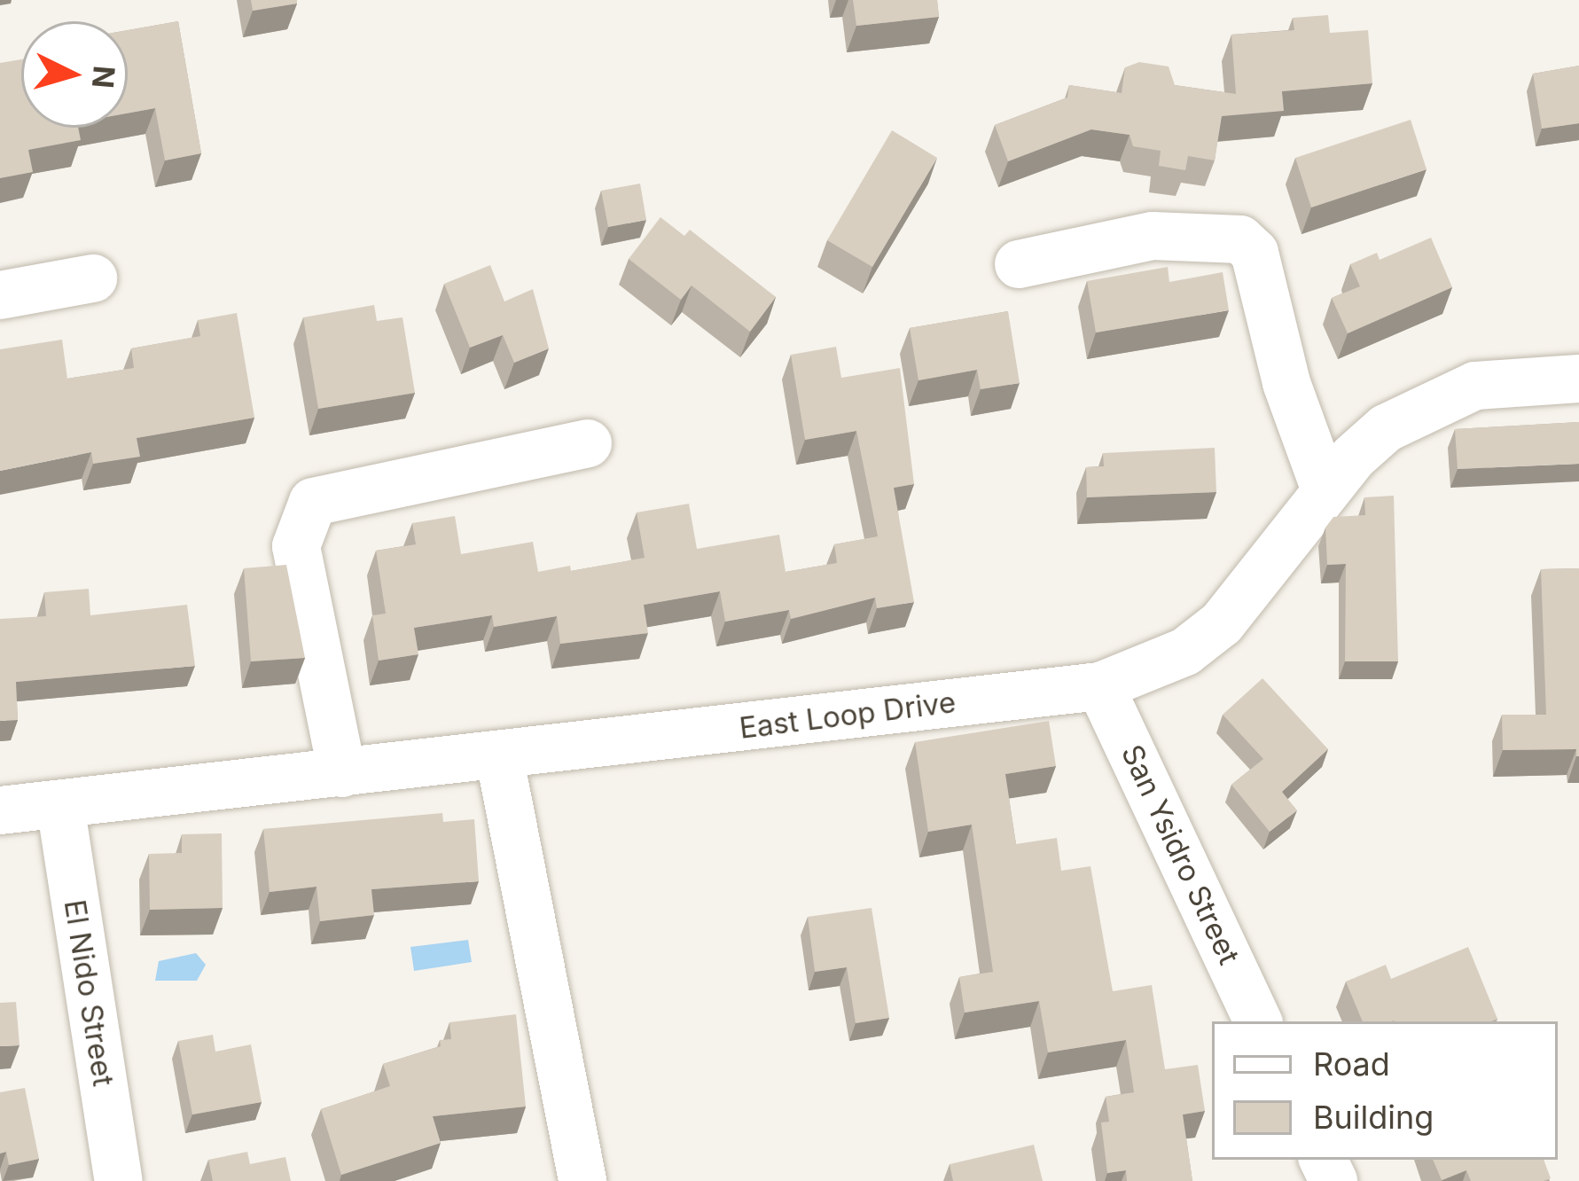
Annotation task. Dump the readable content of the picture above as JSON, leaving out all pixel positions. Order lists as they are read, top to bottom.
{
  "streets": {
    "street": ["East Loop Drive", "San Ysidro Street", "El Nido Street"]
  },
  "crossings": [
    ["East Loop Drive", "San Ysidro Street"],
    ["East Loop Drive", "El Nido Street"]
  ],
  "legend": ["Road", "Building"],
  "north": "right"
}
